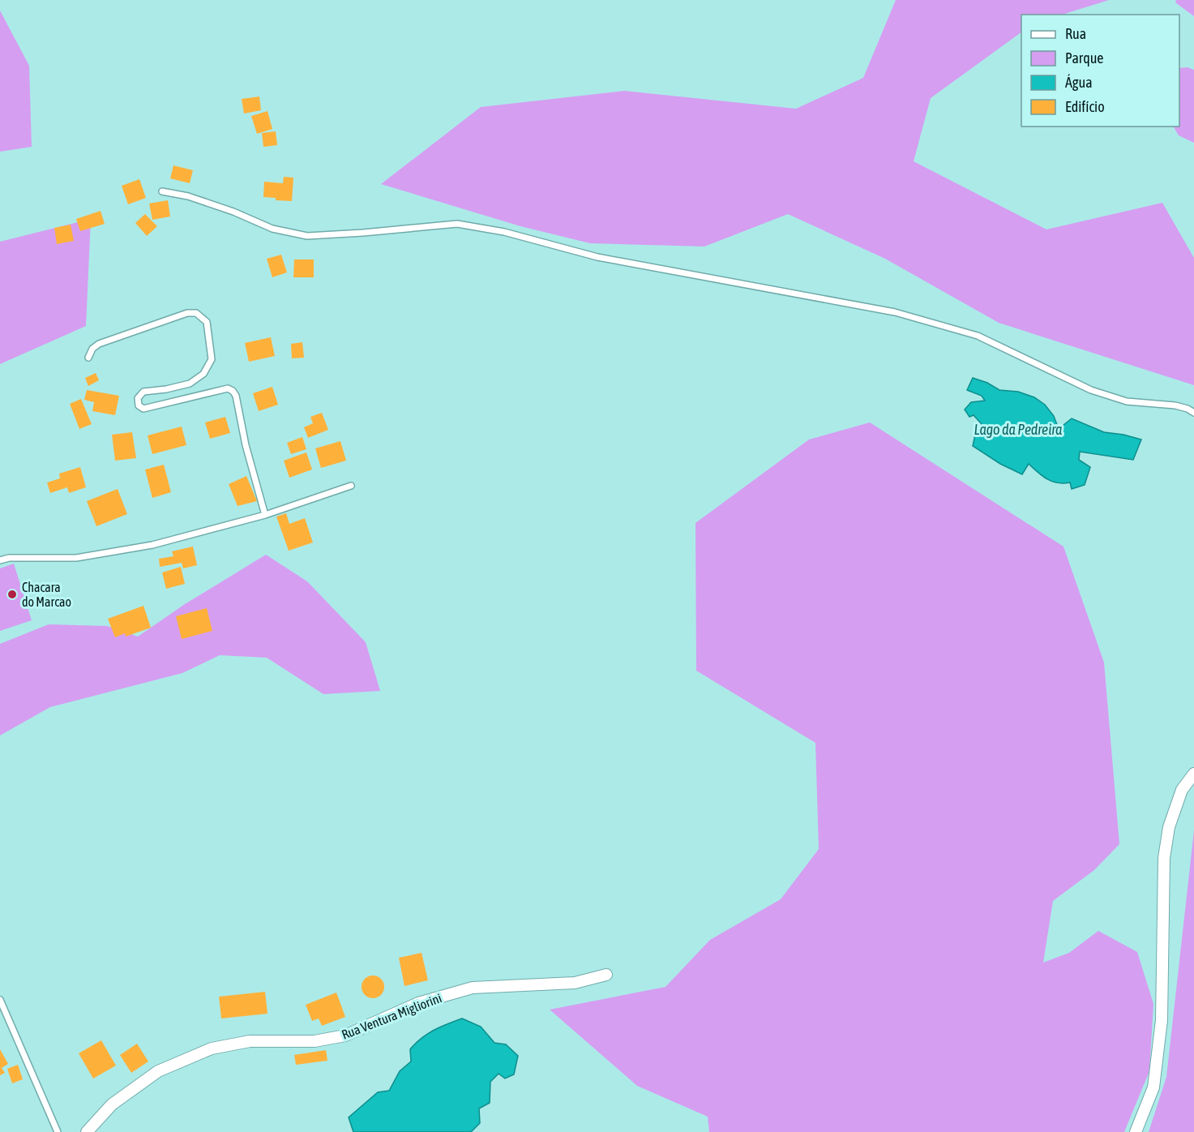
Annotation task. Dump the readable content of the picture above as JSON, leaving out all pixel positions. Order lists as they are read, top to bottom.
{
  "streets": {
    "street": ["Rua Ventura Migliorini"]
  },
  "water": ["Lago da Pedreira"],
  "places": ["Chacara do Marcao"],
  "legend": [
    "Rua",
    "Parque",
    "Água",
    "Edifício"
  ]
}
